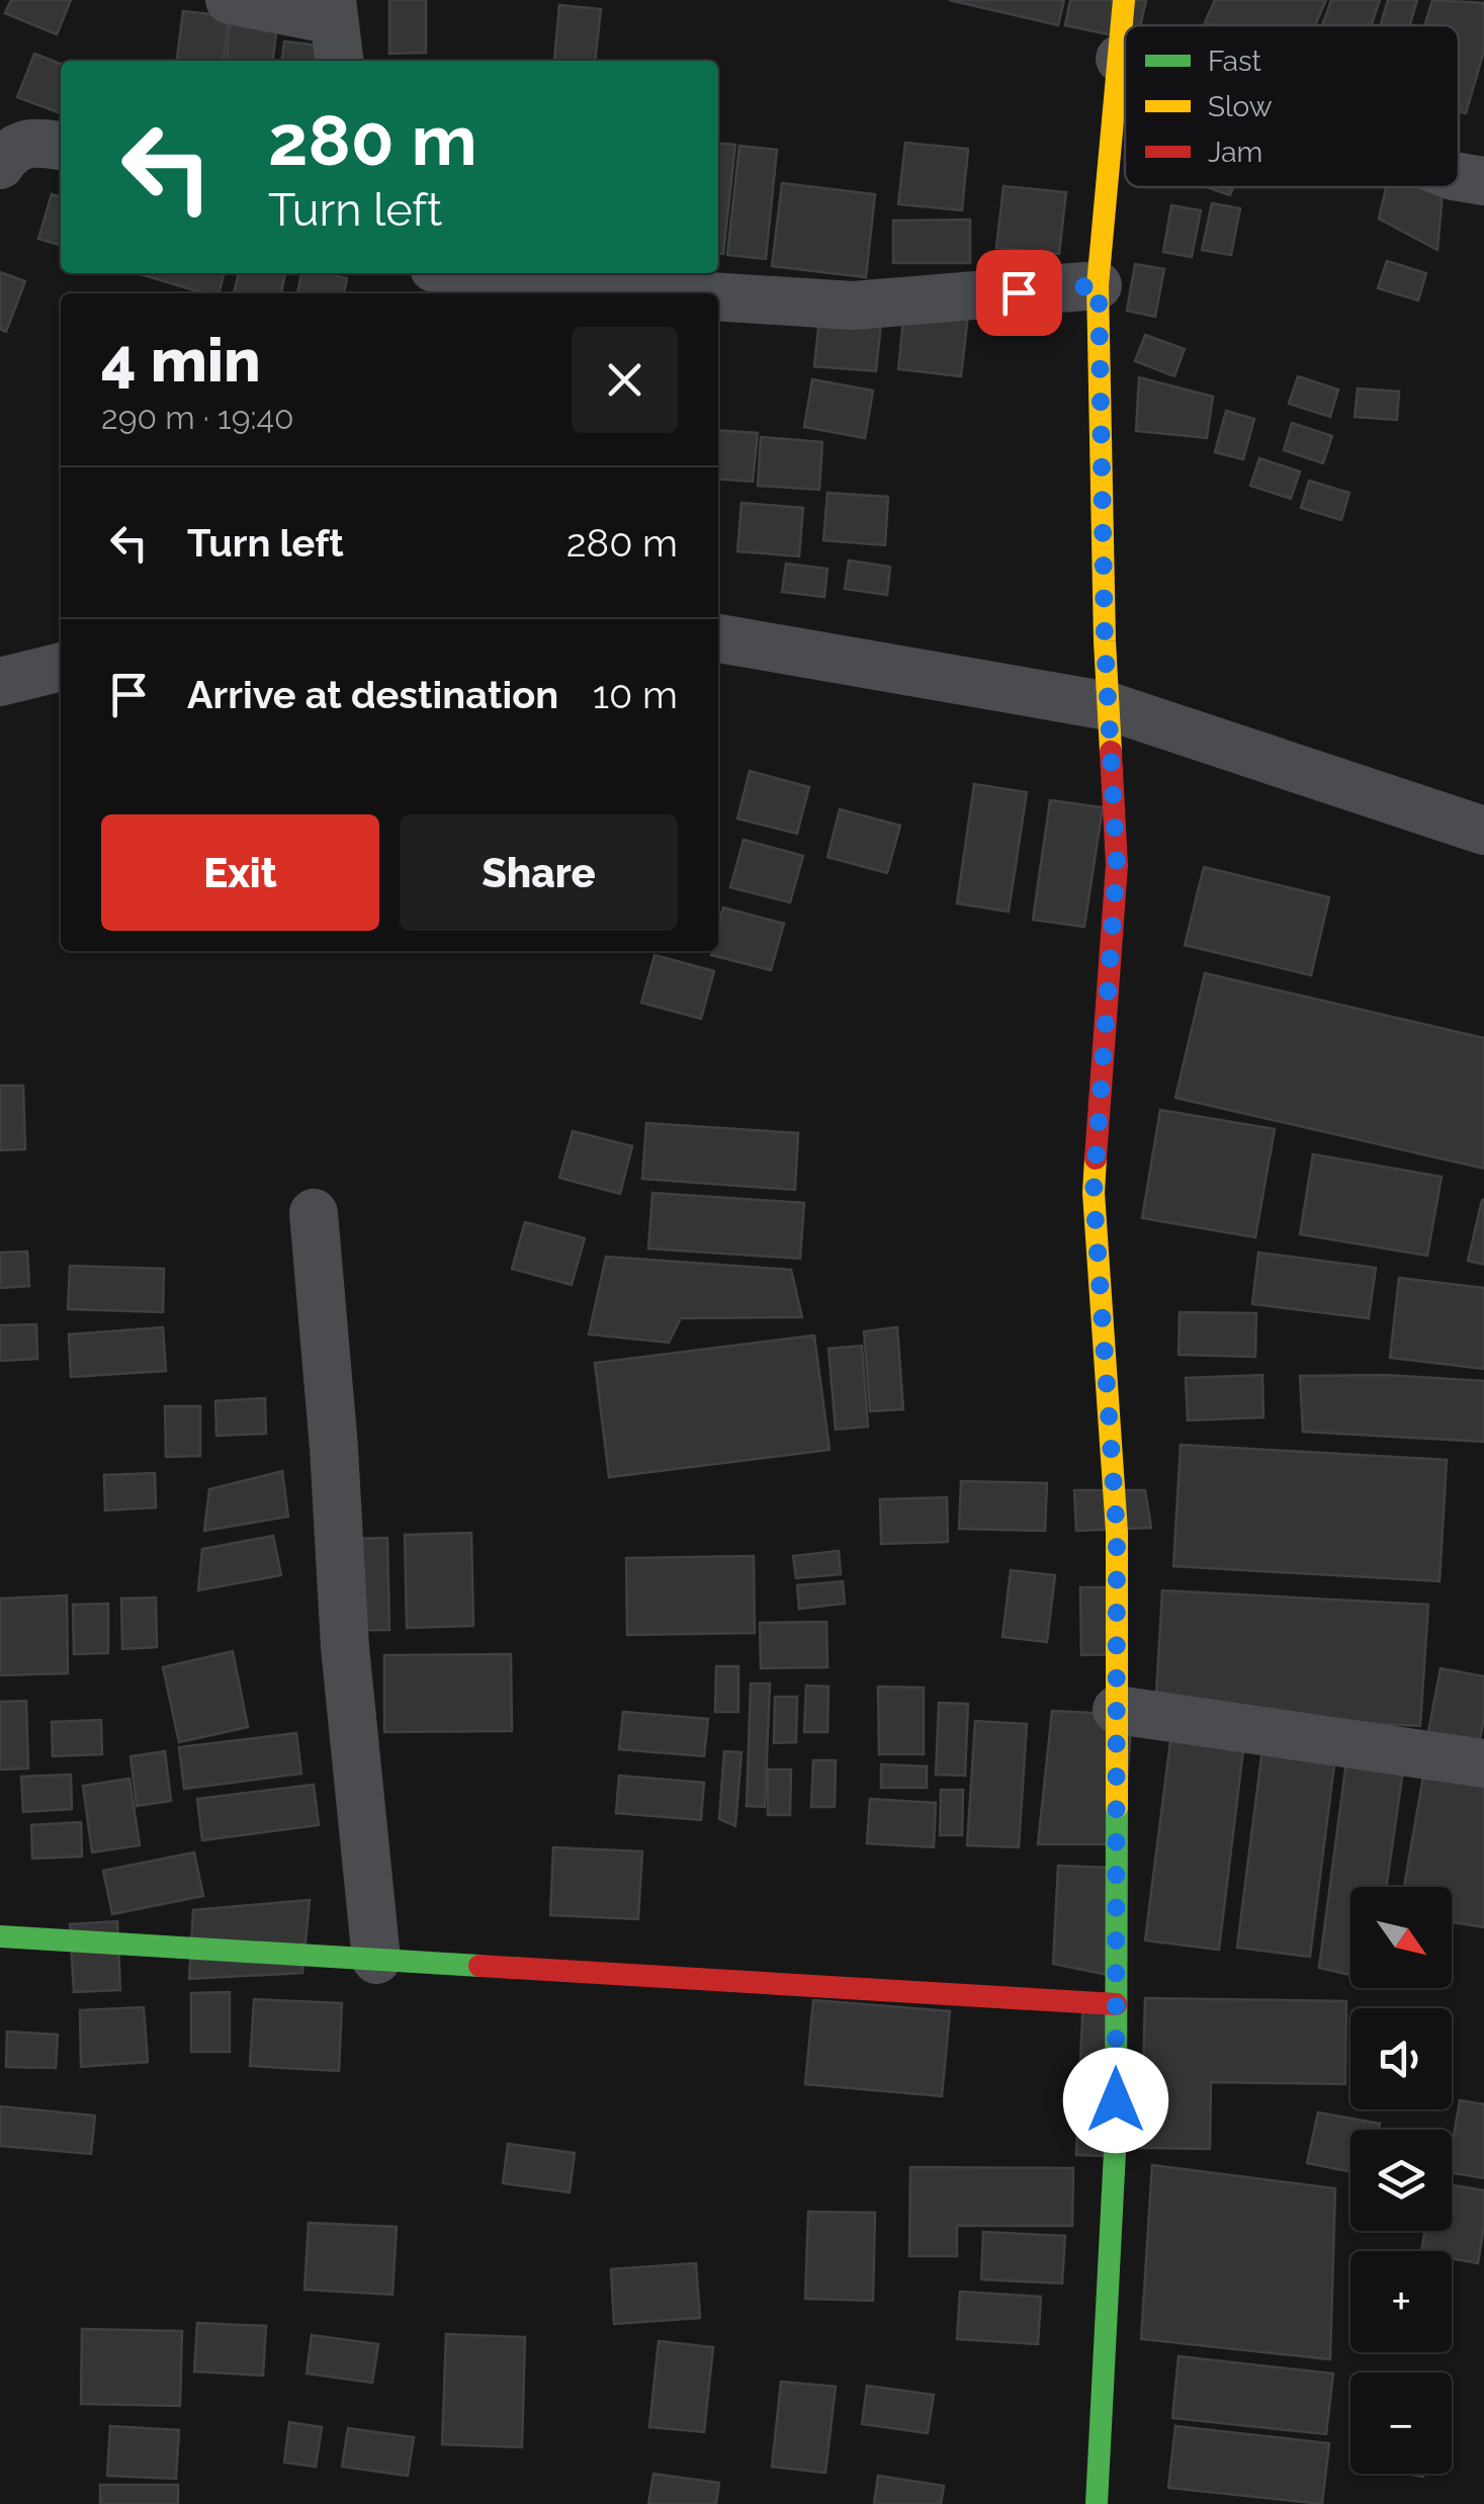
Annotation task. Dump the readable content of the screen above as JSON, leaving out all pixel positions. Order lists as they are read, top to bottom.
{
  "legend": ["Fast", "Slow", "Jam"],
  "north": "bottom right",
  "page": {
    "turn": ["280 m", "Turn left"],
    "heading": ["4 min", "290 m · 19:40"],
    "list": [
      {
        "name": "Turn left",
        "value": "280 m"
      },
      {
        "name": "Arrive at destination",
        "value": "10 m"
      }
    ],
    "buttons": ["Exit", "Share"],
    "map_buttons": ["+", "−"]
  }
}
